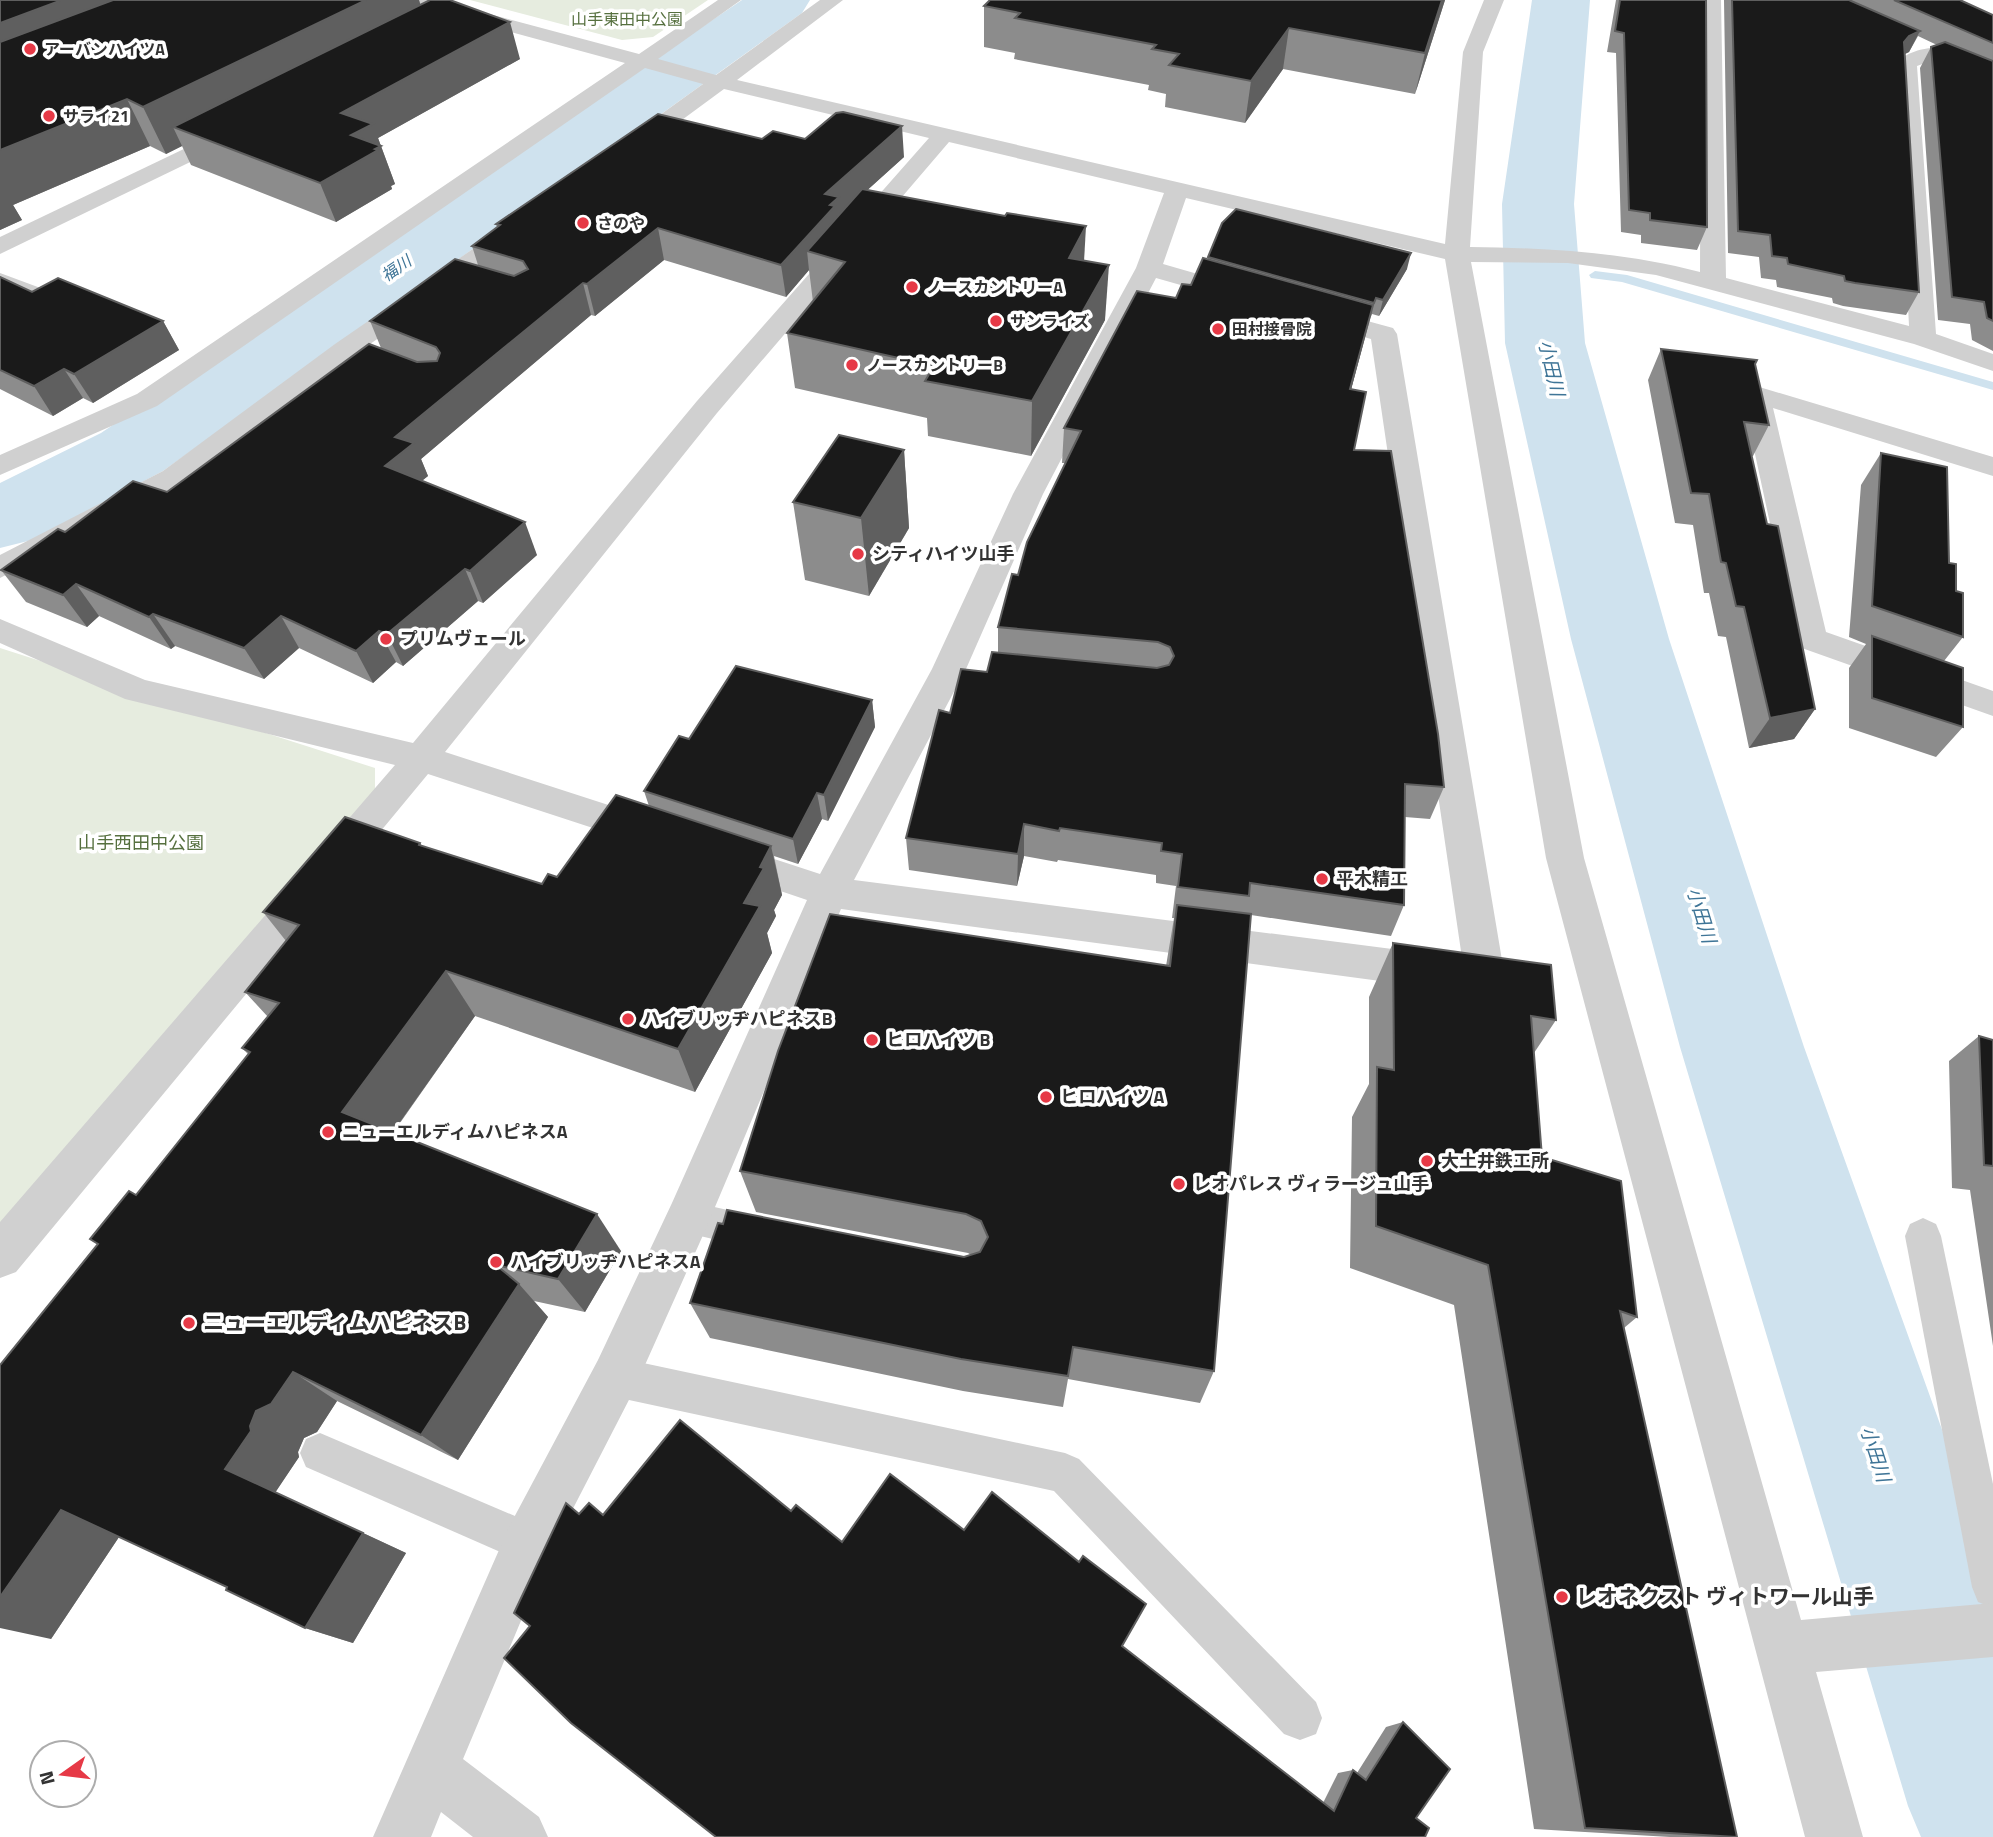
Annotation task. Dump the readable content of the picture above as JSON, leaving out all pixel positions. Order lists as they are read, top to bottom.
{
  "water": ["福川", "小田川"],
  "parks": ["山手東田中公園", "山手西田中公園"],
  "places": [
    "アーバンハイツA",
    "サライ21",
    "さのや",
    "ノースカントリーA",
    "サンライズ",
    "田村接骨院",
    "ノースカントリーB",
    "シティハイツ山手",
    "プリムヴェール",
    "平木精工",
    "ハイブリッヂハピネスB",
    "ヒロハイツ B",
    "ヒロハイツ A",
    "ニューエルディムハピネスA",
    "大土井鉄工所",
    "レオパレス ヴィラージュ山手",
    "ハイブリッヂハピネスA",
    "ニューエルディムハピネスB",
    "レオネクスト ヴィトワール山手"
  ],
  "north": "left"
}
